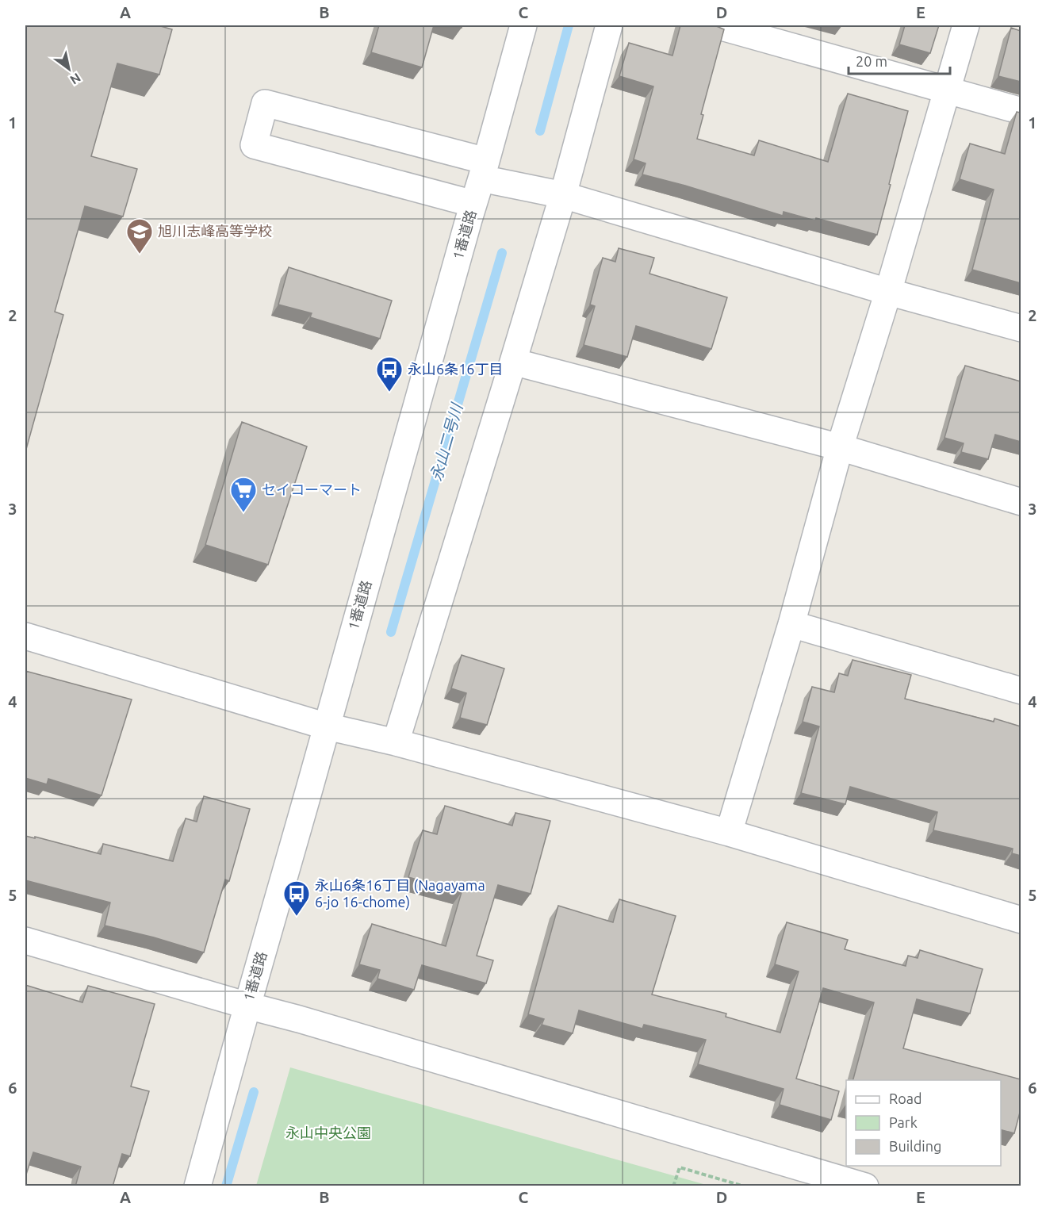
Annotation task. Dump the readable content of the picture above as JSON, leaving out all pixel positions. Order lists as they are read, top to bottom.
{
  "streets": {
    "street": ["1番道路"]
  },
  "water": ["永山二号川"],
  "parks": ["永山中央公園"],
  "places": {
    "school or university": ["旭川志峰高等学校"],
    "bus stop": ["永山6条16丁目", "永山6条16丁目 (Nagayama 6-jo 16-chome)"],
    "supermarket": ["セイコーマート"]
  },
  "legend": ["Road", "Park", "Building"],
  "scale_bar": "20 m",
  "north": "bottom right",
  "grid": {
    "columns": [
      "A",
      "B",
      "C",
      "D",
      "E"
    ],
    "rows": [
      "1",
      "2",
      "3",
      "4",
      "5",
      "6"
    ]
  }
}
